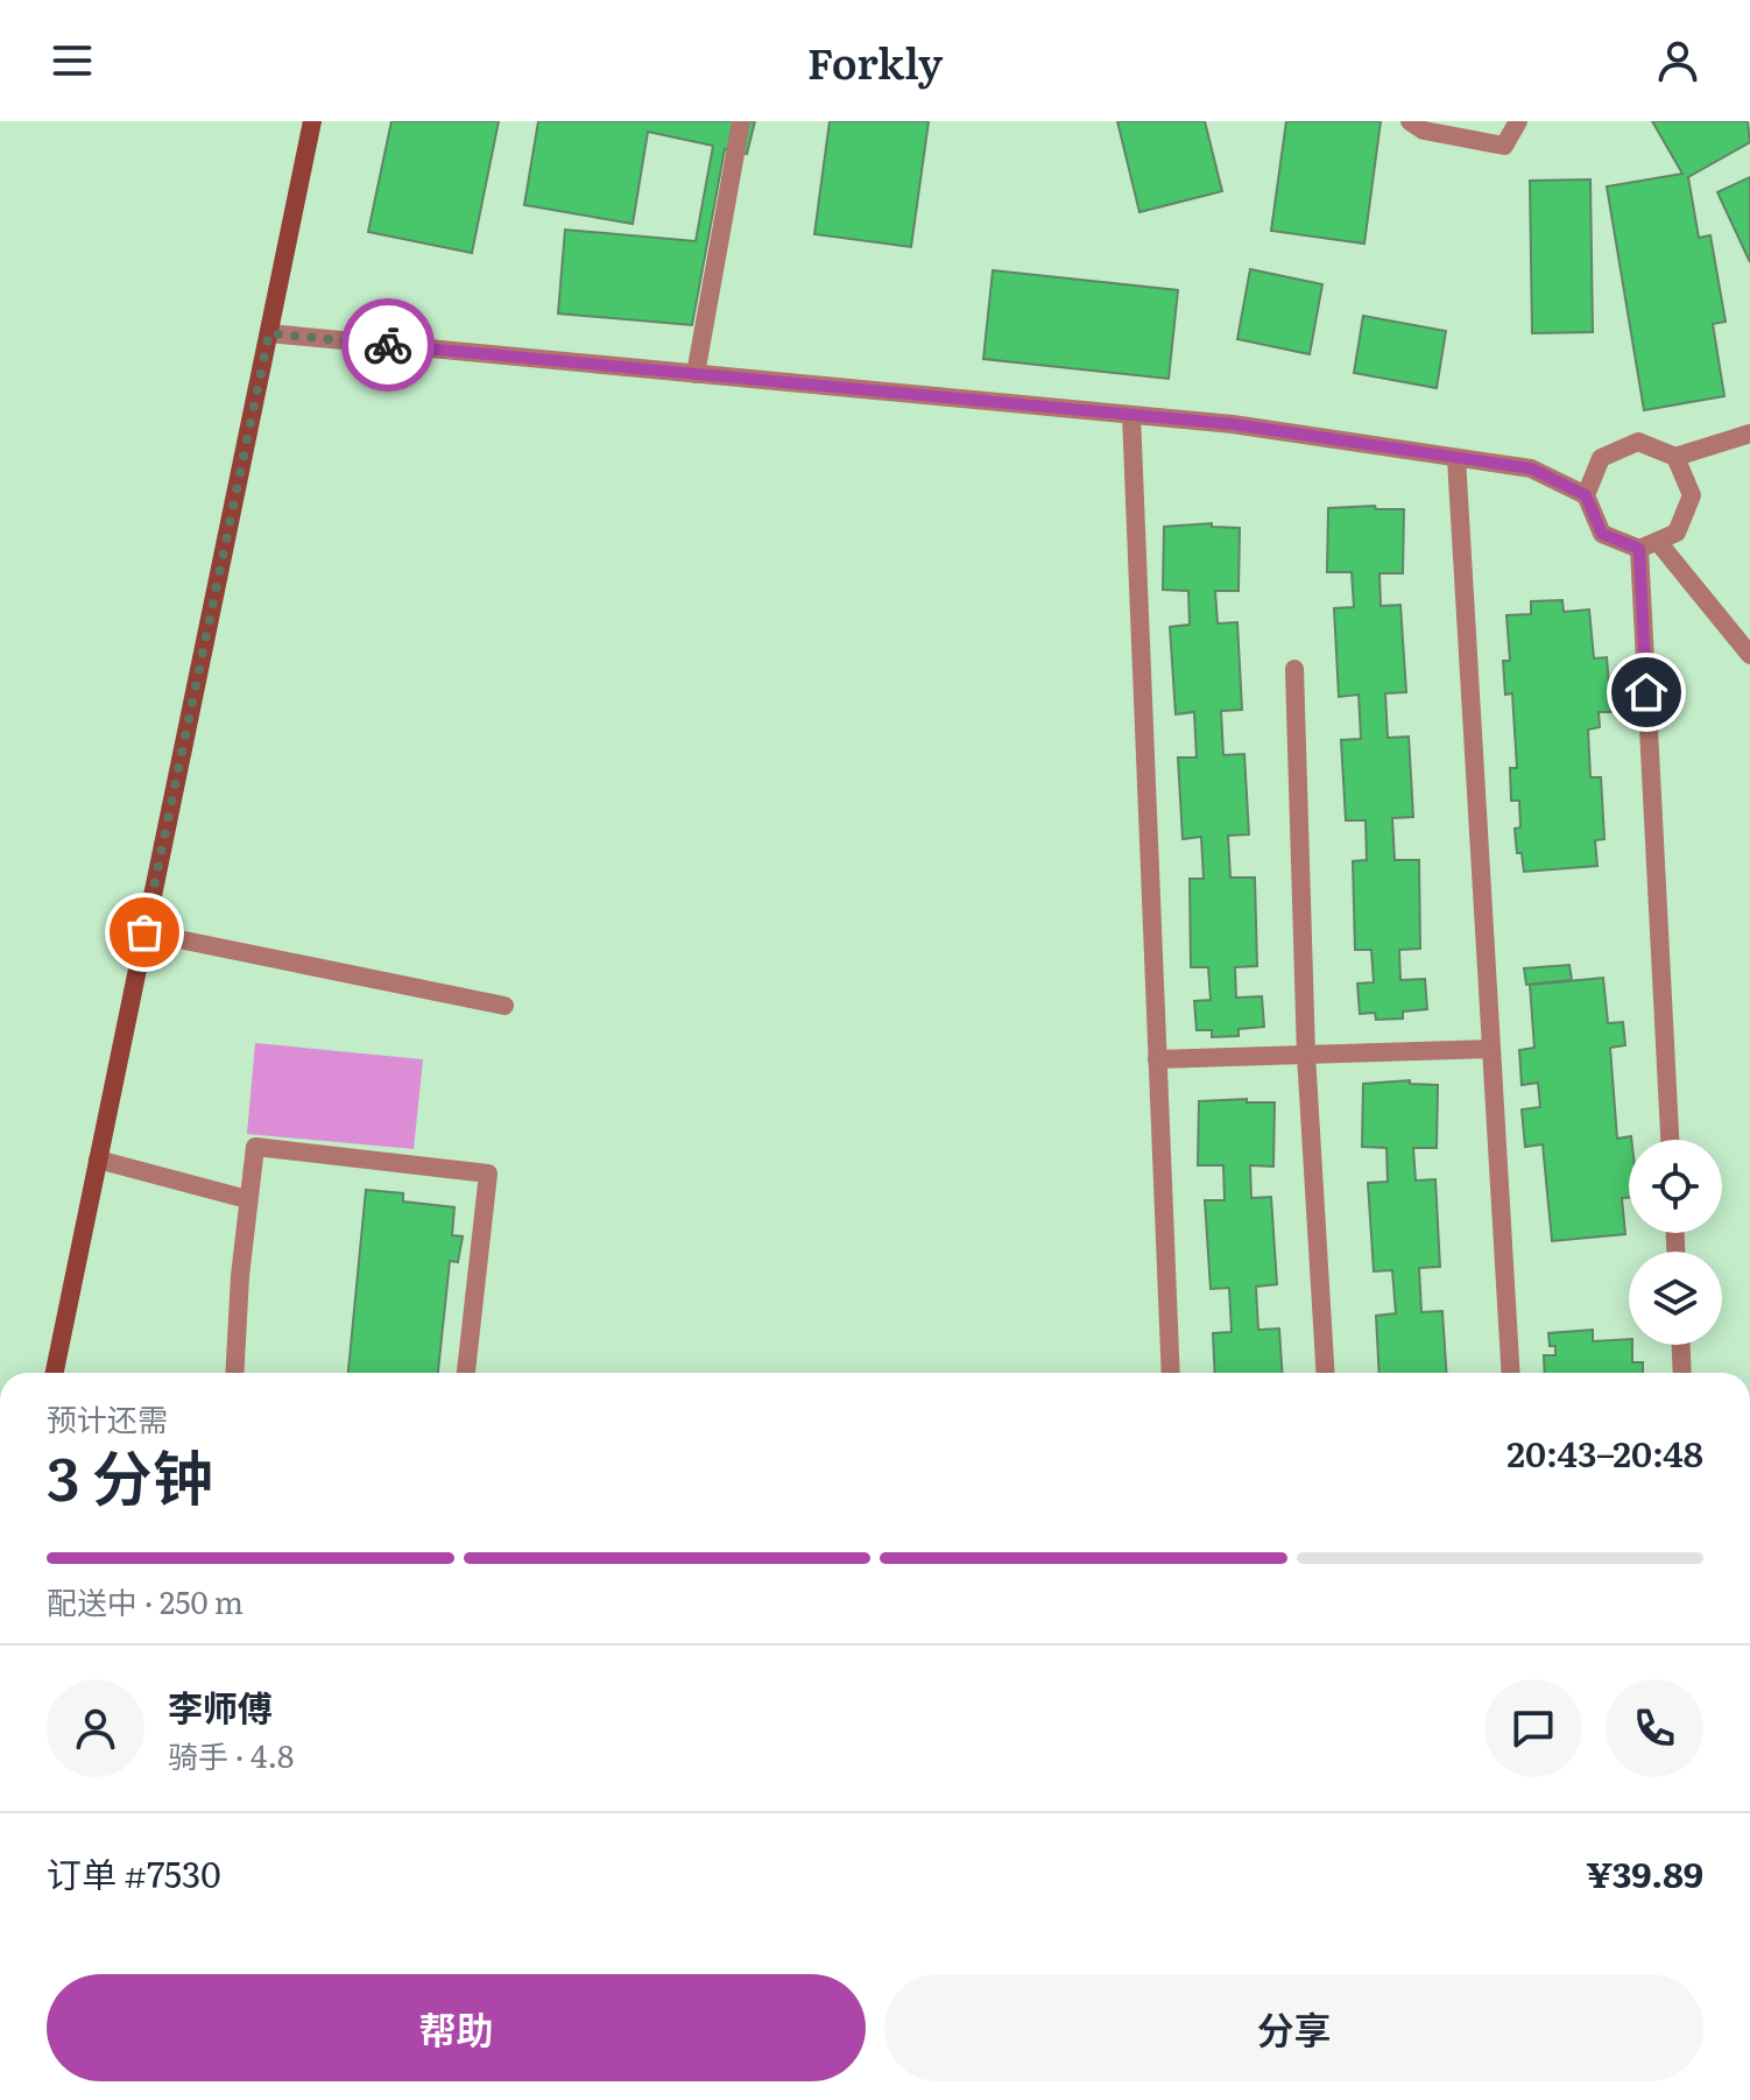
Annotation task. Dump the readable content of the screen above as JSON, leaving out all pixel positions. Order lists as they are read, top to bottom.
{
  "page": {
    "header": "Forkly",
    "heading": ["3 分钟", "预计还需", "20:43–20:48"],
    "panel": [
      "李师傅",
      "骑手 · 4.8",
      "订单 #7530",
      "¥39.89"
    ],
    "bar": "配送中 · 250 m",
    "buttons": ["帮助", "分享"]
  }
}
